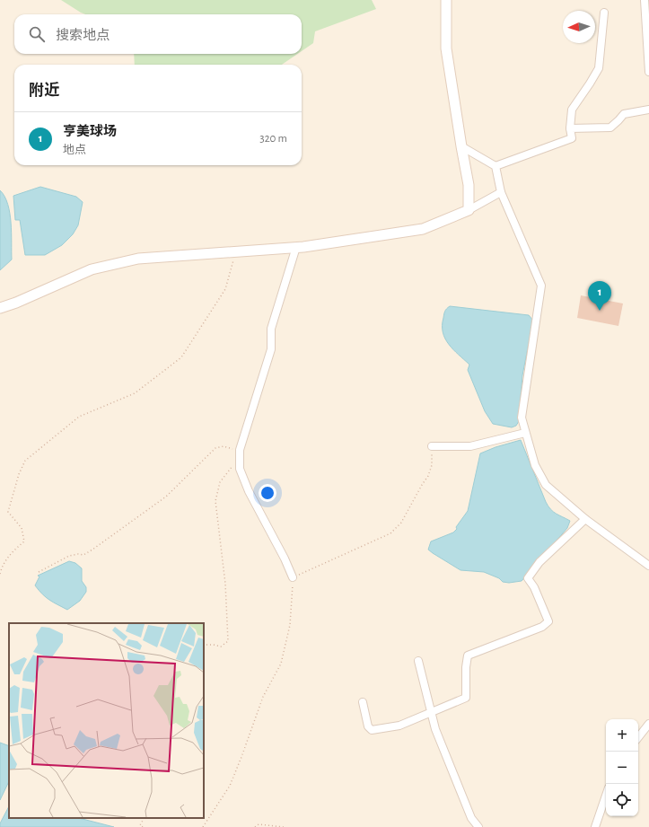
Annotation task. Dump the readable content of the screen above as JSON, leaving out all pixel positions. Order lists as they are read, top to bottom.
{
  "north": "left",
  "page": {
    "search": "搜索地点",
    "heading": "附近",
    "list": [
      {
        "mark": "1",
        "name": "亨美球场",
        "note": "地点",
        "value": "320 m"
      }
    ],
    "pins": "1",
    "map_buttons": ["+", "−"]
  }
}
